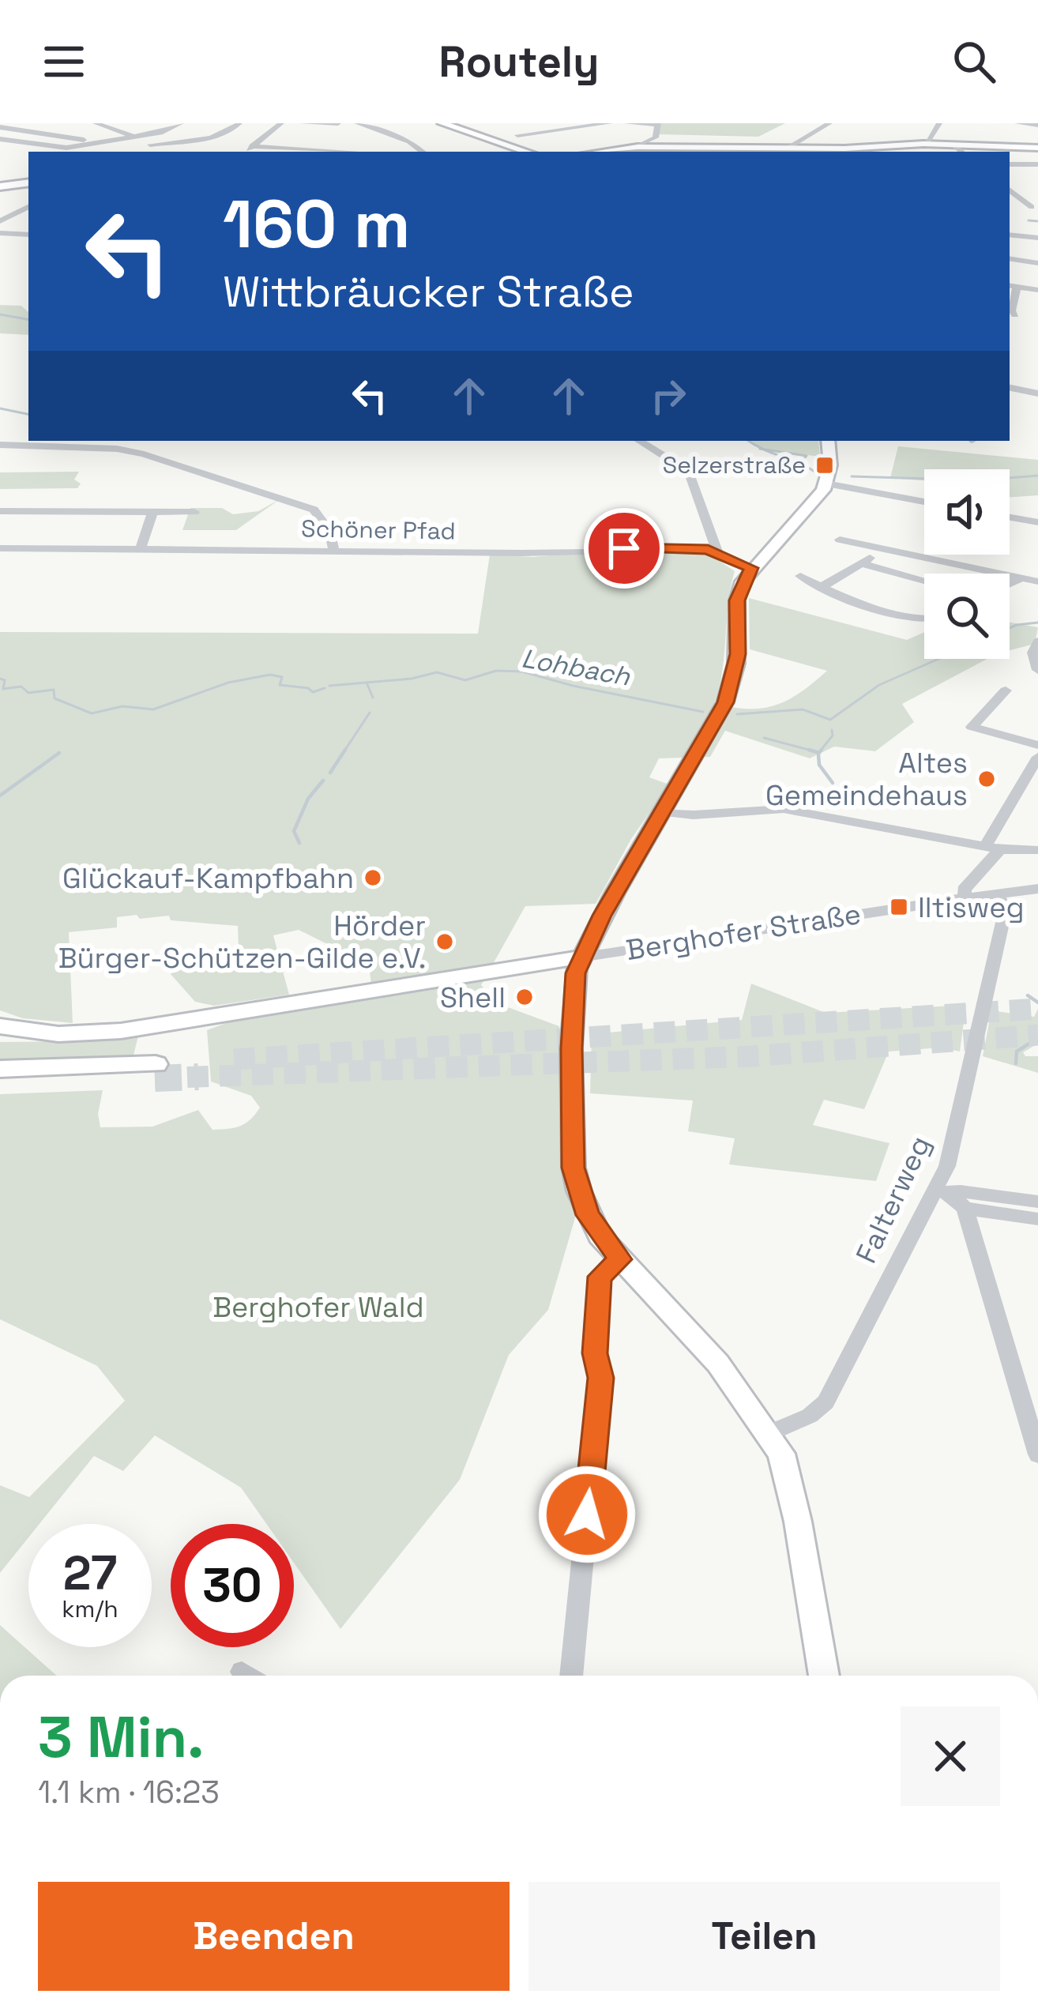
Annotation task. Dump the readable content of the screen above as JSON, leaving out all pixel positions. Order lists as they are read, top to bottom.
{
  "streets": {
    "main road": ["Berghofer Straße"],
    "street": ["Schöner Pfad", "Falterweg"]
  },
  "crossings": [
    ["Berghofer Straße", "Falterweg"]
  ],
  "water": ["Lohbach"],
  "parks": ["Berghofer Wald"],
  "places": {
    "transit": ["Selzerstraße", "Iltisweg"],
    "other": [
      "Altes Gemeindehaus",
      "Glückauf-Kampfbahn",
      "Hörder Bürger-Schützen-Gilde e.V.",
      "Shell"
    ]
  },
  "page": {
    "header": "Routely",
    "turn": ["160 m", "Wittbräucker Straße"],
    "speed": "27 km/h",
    "limit": "30",
    "heading": ["3 Min.", "1.1 km · 16:23"],
    "buttons": ["Beenden", "Teilen"]
  }
}
